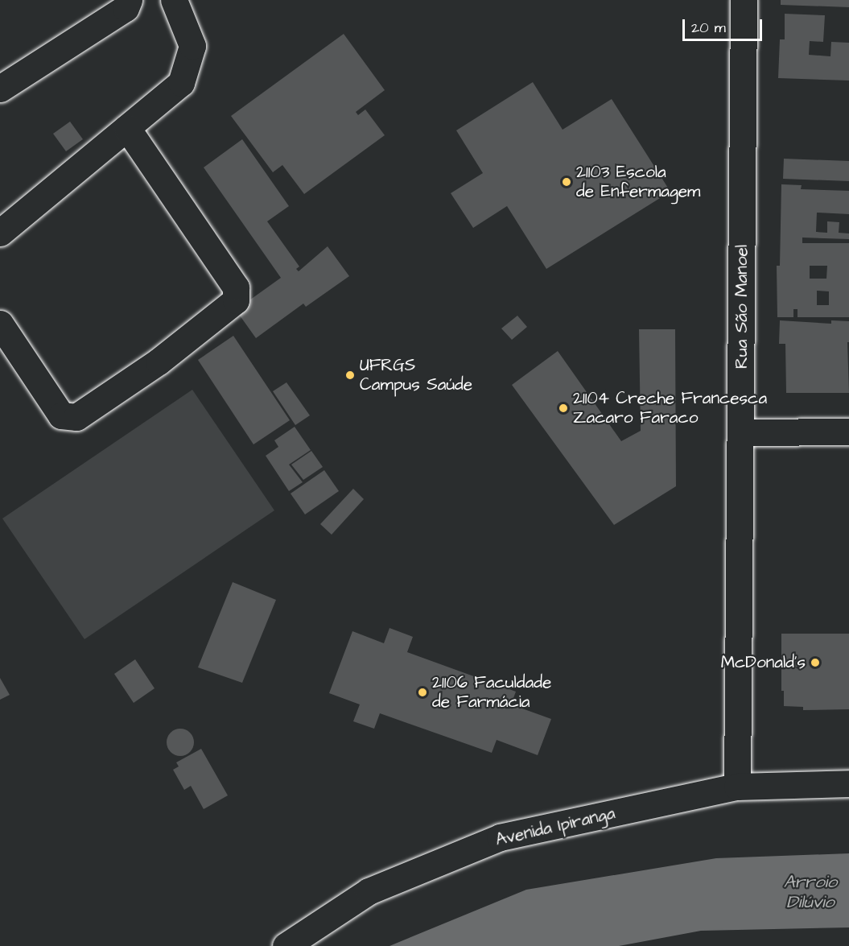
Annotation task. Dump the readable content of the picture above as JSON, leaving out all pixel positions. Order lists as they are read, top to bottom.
{
  "streets": {
    "street": ["Rua São Manoel", "Avenida Ipiranga"]
  },
  "crossings": [
    ["Rua São Manoel", "Avenida Ipiranga"]
  ],
  "water": ["Arroio Dilúvio"],
  "places": [
    "21103 Escola de Enfermagem",
    "UFRGS Campus Saúde",
    "21104 Creche Francesca Zacaro Faraco",
    "McDonald's",
    "21106 Faculdade de Farmácia"
  ],
  "scale_bar": "20 m"
}
